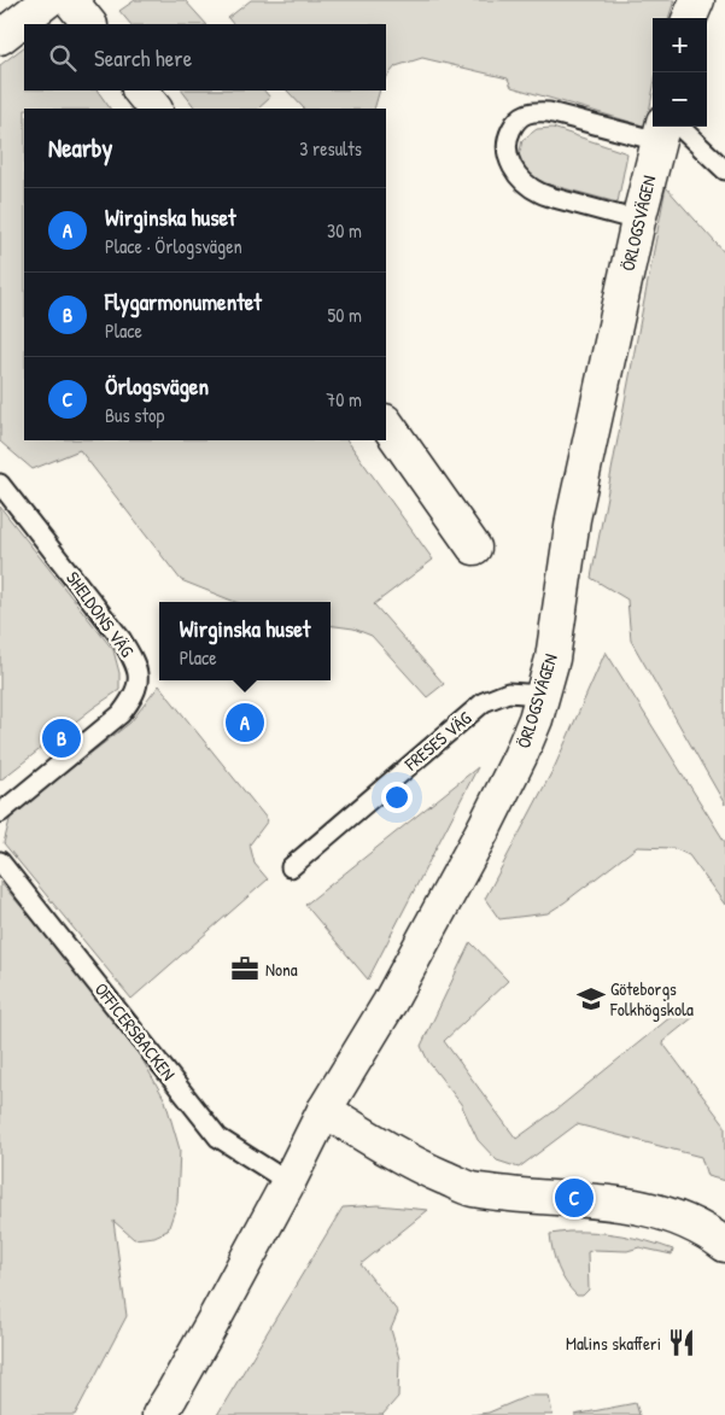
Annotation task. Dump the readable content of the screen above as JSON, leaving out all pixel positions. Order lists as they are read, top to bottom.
{
  "streets": {
    "street": ["ÖRLOGSVÄGEN"],
    "lane": ["SHELDONS VÄG", "FRESES VÄG", "OFFICERSBACKEN"]
  },
  "crossings": [
    ["ÖRLOGSVÄGEN", "FRESES VÄG"],
    ["ÖRLOGSVÄGEN", "OFFICERSBACKEN"]
  ],
  "places": {
    "office": ["Nona"],
    "school or university": ["Göteborgs Folkhögskola"],
    "restaurant": ["Malins skafferi"]
  },
  "page": {
    "map_buttons": ["+", "−"],
    "search": "Search here",
    "heading": ["Nearby", "3 results"],
    "list": [
      {
        "mark": "A",
        "name": "Wirginska huset",
        "note": "Place · Örlogsvägen",
        "value": "30 m"
      },
      {
        "mark": "B",
        "name": "Flygarmonumentet",
        "note": "Place",
        "value": "50 m"
      },
      {
        "mark": "C",
        "name": "Örlogsvägen",
        "note": "Bus stop",
        "value": "70 m"
      }
    ],
    "popup": ["Wirginska huset", "Place"],
    "pins": ["A", "B", "C"]
  }
}
